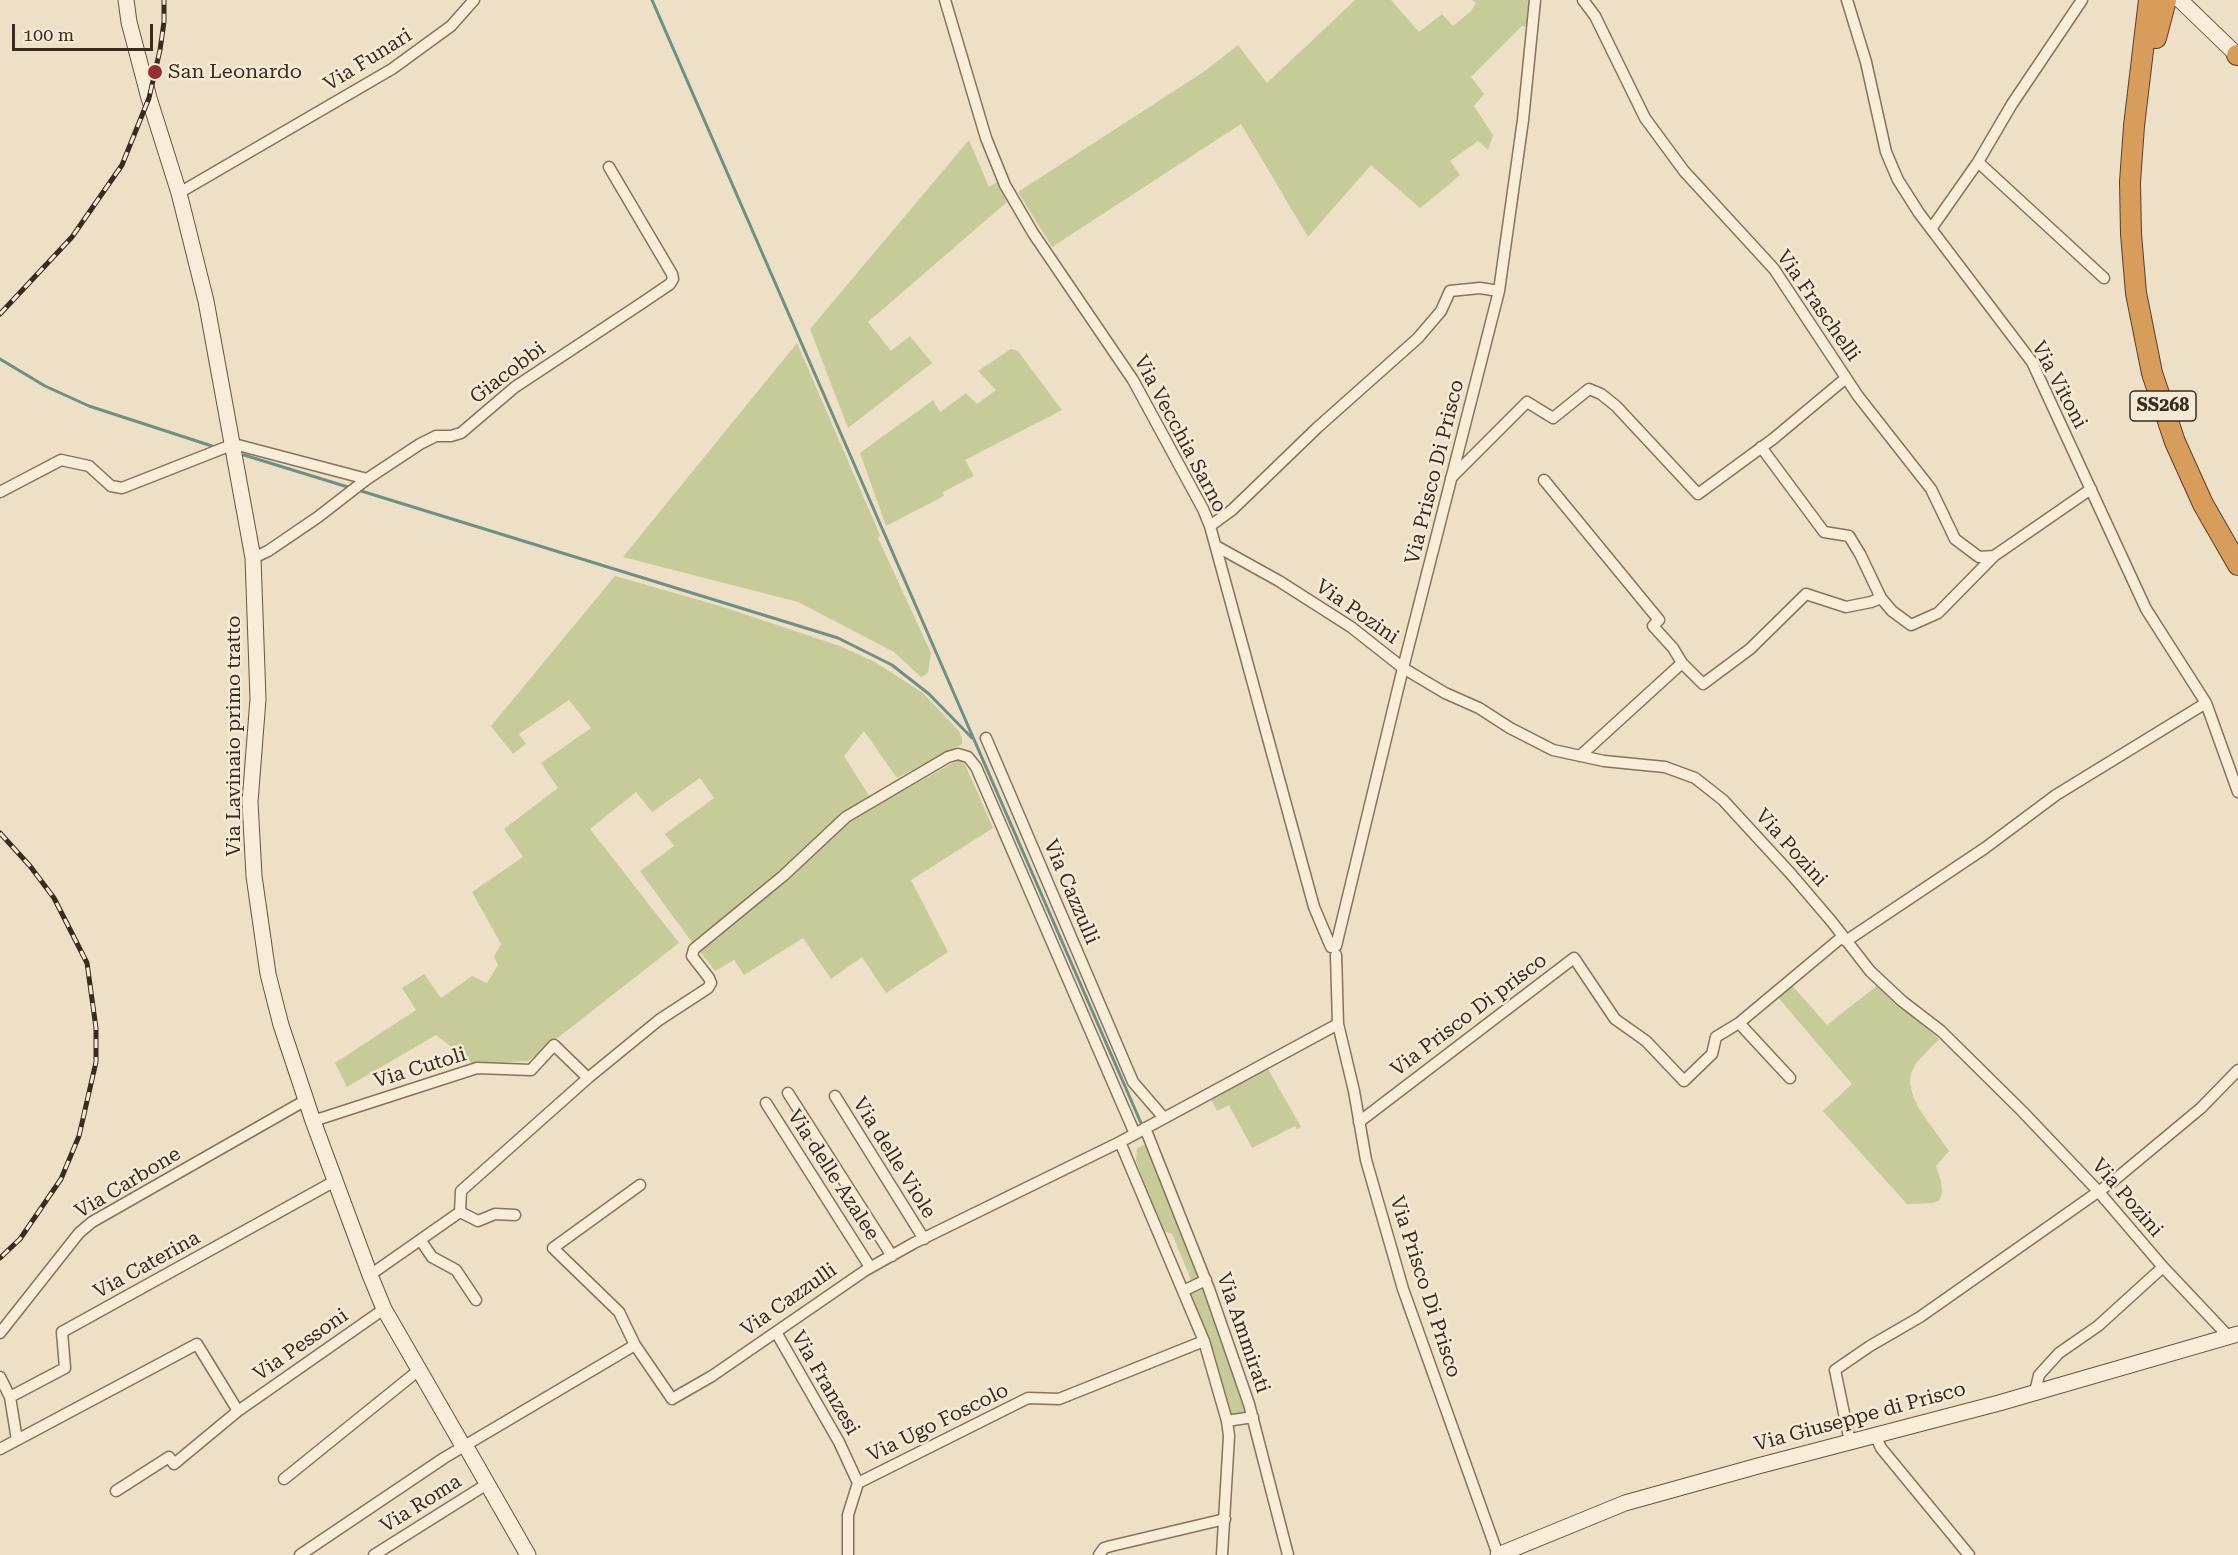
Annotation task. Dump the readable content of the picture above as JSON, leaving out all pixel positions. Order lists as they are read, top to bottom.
{
  "streets": {
    "highway": ["SS268"],
    "street": [
      "Via Funari",
      "Via Fraschelli",
      "Giacobbi",
      "Via Vitoni",
      "Via Vecchia Sarno",
      "Via Prisco Di Prisco",
      "Via Pozini",
      "Via Lavinaio primo tratto",
      "Via Cazzulli",
      "Via Prisco Di prisco",
      "Via Cutoli",
      "Via delle Viole",
      "Via delle Azalee",
      "Via Carbone",
      "Via Caterina",
      "Via Ammirati",
      "Via Pessoni",
      "Via Franzesi",
      "Via Giuseppe di Prisco",
      "Via Ugo Foscolo",
      "Via Roma"
    ]
  },
  "crossings": [
    ["Via Funari", "Via Lavinaio primo tratto"],
    ["Giacobbi", "Via Lavinaio primo tratto"],
    ["Via Vecchia Sarno", "Via Prisco Di Prisco"],
    ["Via Vecchia Sarno", "Via Pozini"],
    ["Via Prisco Di Prisco", "Via Pozini"],
    ["Via Prisco Di Prisco", "Via Cazzulli"],
    ["Via Prisco Di Prisco", "Via Prisco Di prisco"],
    ["Via Prisco Di Prisco", "Via Giuseppe di Prisco"],
    ["Via Pozini", "Via Giuseppe di Prisco"],
    ["Via Lavinaio primo tratto", "Via Cutoli"],
    ["Via Lavinaio primo tratto", "Via Carbone"],
    ["Via Lavinaio primo tratto", "Via Caterina"],
    ["Via Lavinaio primo tratto", "Via Pessoni"],
    ["Via Lavinaio primo tratto", "Via Roma"],
    ["Via Cazzulli", "Via delle Viole"],
    ["Via Cazzulli", "Via delle Azalee"],
    ["Via Cazzulli", "Via Ammirati"],
    ["Via Cazzulli", "Via Franzesi"],
    ["Via Cutoli", "Via Ammirati"],
    ["Via Ammirati", "Via Ugo Foscolo"],
    ["Via Franzesi", "Via Ugo Foscolo"]
  ],
  "places": ["San Leonardo"],
  "scale_bar": "100 m"
}
